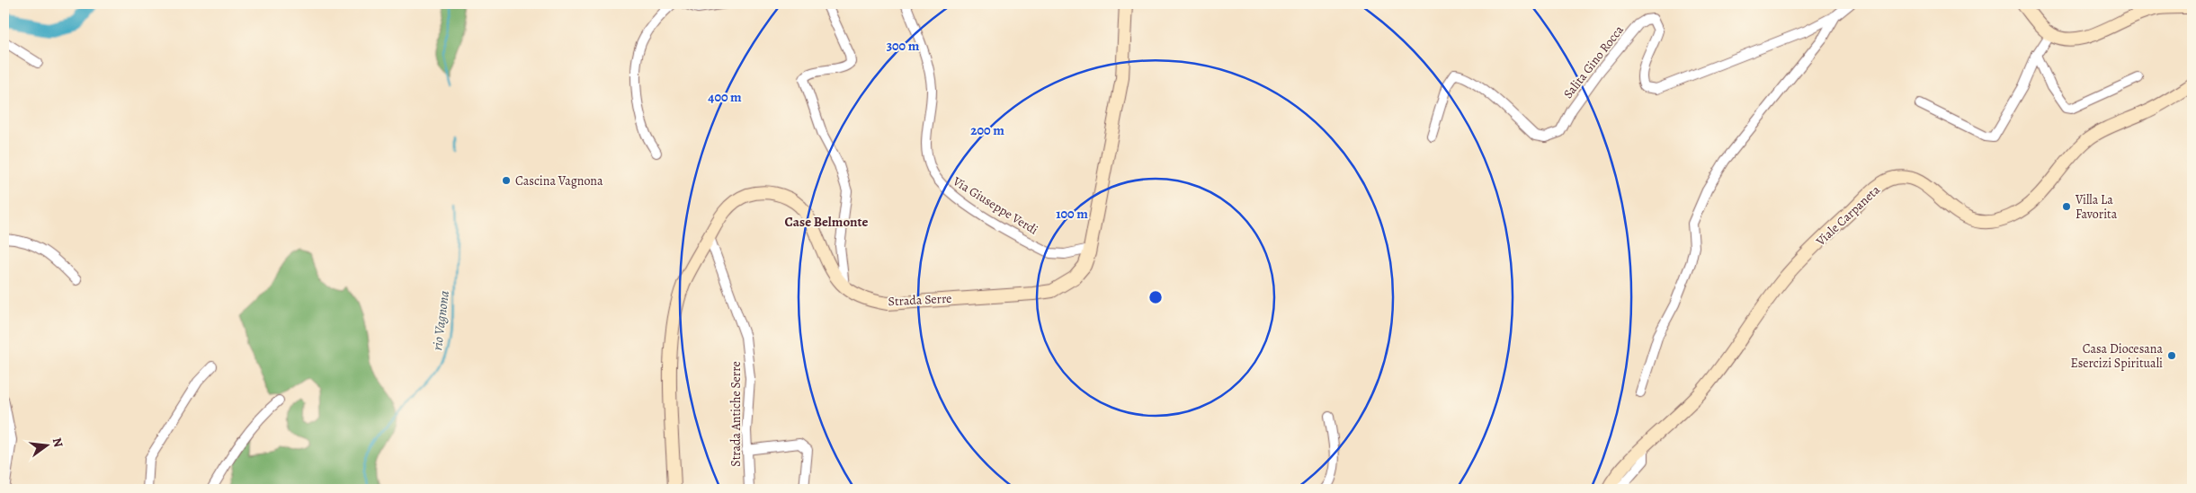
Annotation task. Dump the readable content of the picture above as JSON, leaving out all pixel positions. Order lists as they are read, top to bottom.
{
  "streets": {
    "main road": ["Viale Carpaneta", "Strada Serre"],
    "street": ["Salita Gino Rocca", "Via Giuseppe Verdi", "Strada Antiche Serre"]
  },
  "crossings": [
    ["Via Giuseppe Verdi", "Strada Serre"],
    ["Strada Serre", "Strada Antiche Serre"]
  ],
  "districts": ["Case Belmonte"],
  "water": ["rio Vagnona"],
  "places": ["Cascina Vagnona", "Villa La Favorita", "Casa Diocesana Esercizi Spirituali"],
  "north": "right",
  "rings": [
    "300 m",
    "400 m",
    "200 m",
    "100 m"
  ]
}
